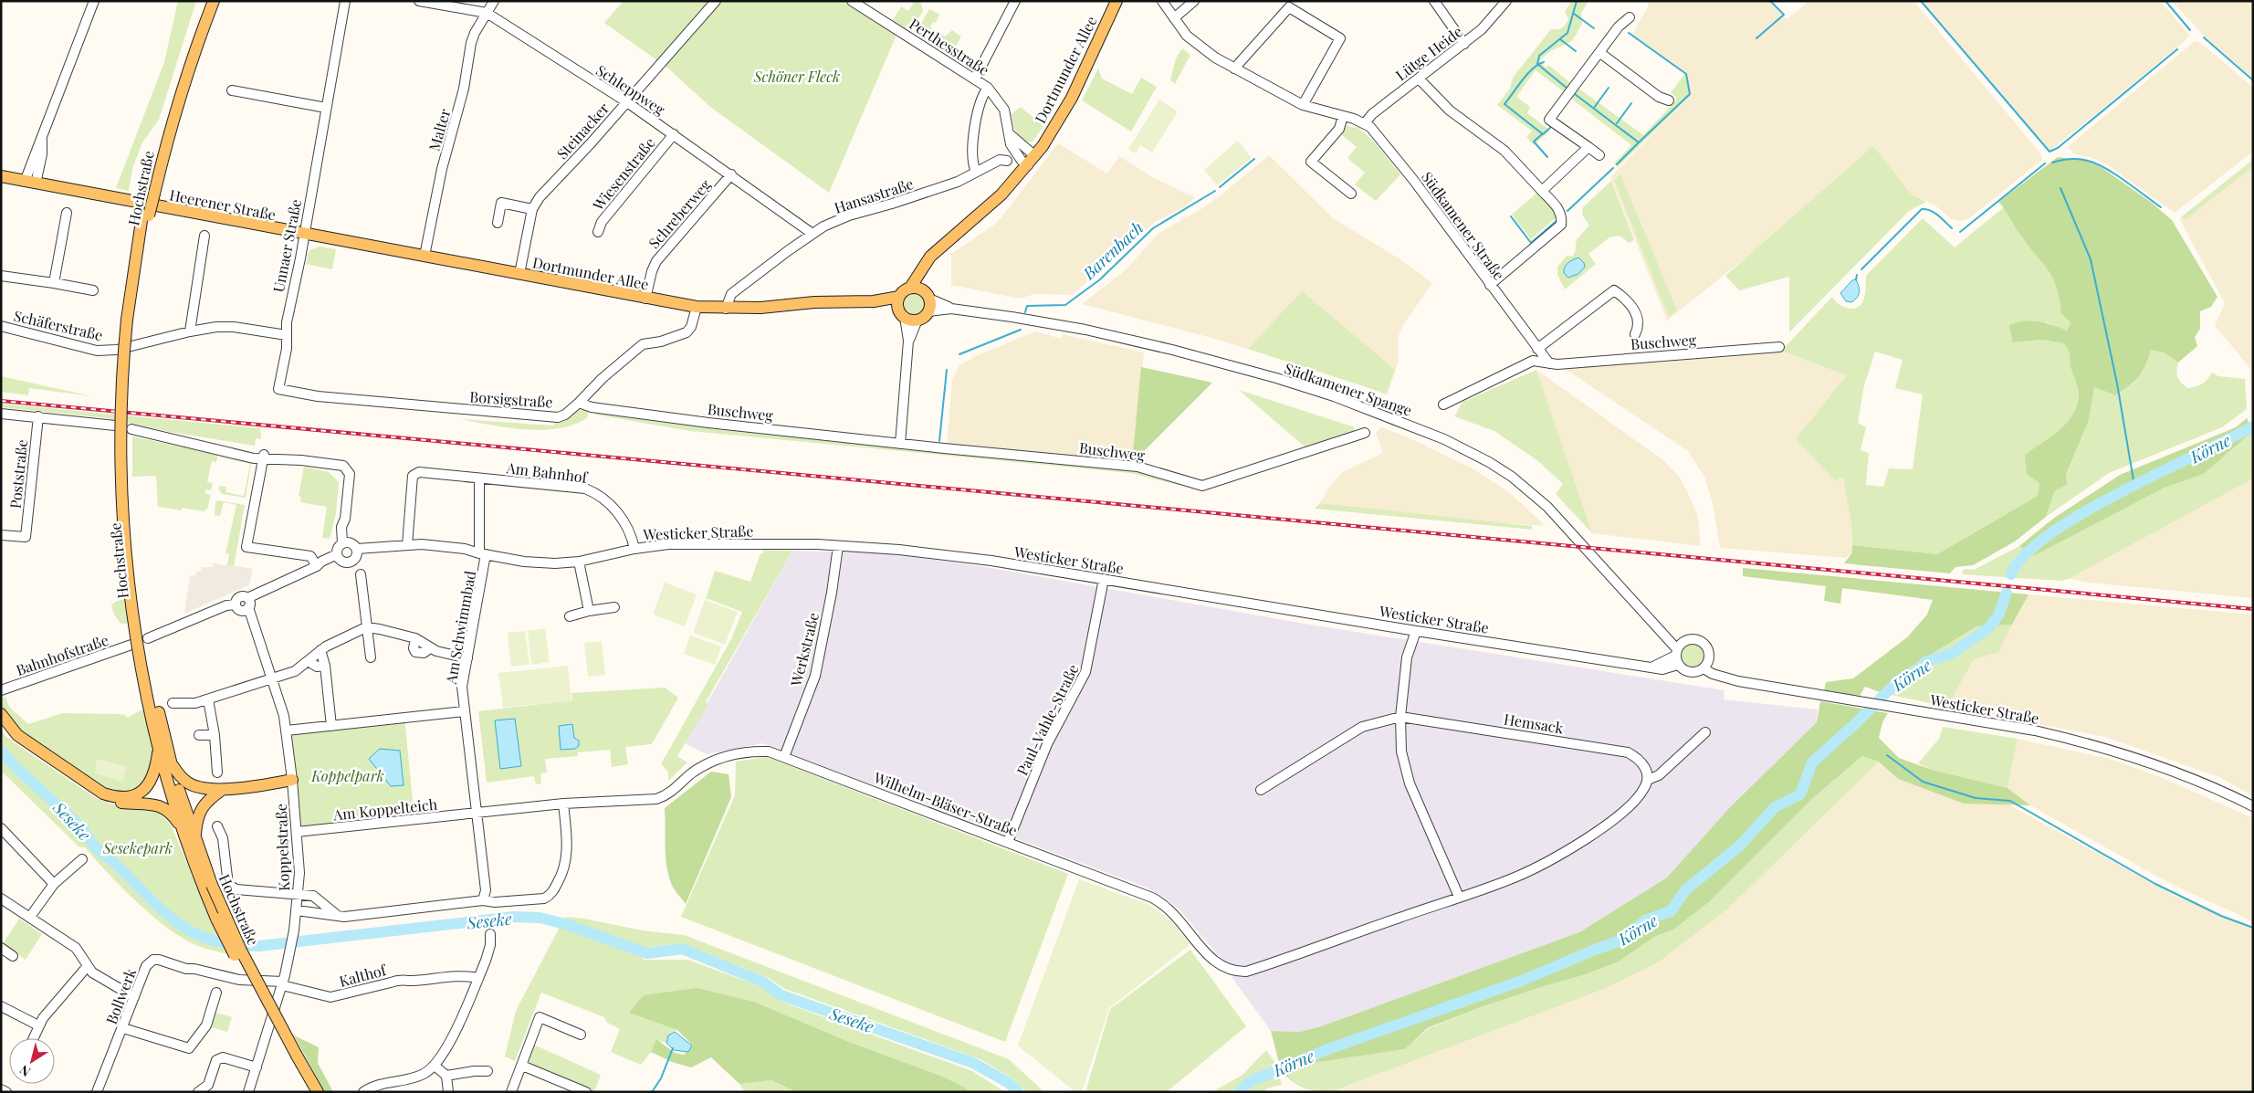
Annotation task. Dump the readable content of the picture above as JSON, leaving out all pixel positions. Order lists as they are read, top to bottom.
{
  "streets": {
    "main road": ["Dortmunder Allee", "Hochstraße", "Heerener Straße"],
    "street": [
      "Perthesstraße",
      "Lütge Heide",
      "Schleppweg",
      "Malter",
      "Steinacker",
      "Wiesenstraße",
      "Hansastraße",
      "Schreberweg",
      "Südkamener Straße",
      "Unnaer Straße",
      "Schäferstraße",
      "Buschweg",
      "Südkamener Spange",
      "Borsigstraße",
      "Am Bahnhof",
      "Poststraße",
      "Westicker Straße",
      "Am Schwimmbad",
      "Werkstraße",
      "Bahnhofstraße",
      "Paul-Vahle-Straße",
      "Hemsack",
      "Wilhelm-Bläser-Straße",
      "Am Koppelteich",
      "Koppelstraße",
      "Kalthof",
      "Bollwerk"
    ]
  },
  "crossings": [
    ["Perthesstraße", "Dortmunder Allee"],
    ["Lütge Heide", "Südkamener Straße"],
    ["Dortmunder Allee", "Malter"],
    ["Dortmunder Allee", "Steinacker"],
    ["Dortmunder Allee", "Hansastraße"],
    ["Dortmunder Allee", "Heerener Straße"],
    ["Dortmunder Allee", "Schreberweg"],
    ["Dortmunder Allee", "Unnaer Straße"],
    ["Dortmunder Allee", "Borsigstraße"],
    ["Schleppweg", "Malter"],
    ["Schleppweg", "Steinacker"],
    ["Schleppweg", "Wiesenstraße"],
    ["Schleppweg", "Hansastraße"],
    ["Schleppweg", "Schreberweg"],
    ["Heerener Straße", "Unnaer Straße"],
    ["Südkamener Straße", "Buschweg"],
    ["Unnaer Straße", "Schäferstraße"],
    ["Unnaer Straße", "Borsigstraße"],
    ["Buschweg", "Borsigstraße"],
    ["Südkamener Spange", "Westicker Straße"],
    ["Am Bahnhof", "Westicker Straße"],
    ["Westicker Straße", "Am Schwimmbad"],
    ["Westicker Straße", "Werkstraße"],
    ["Westicker Straße", "Paul-Vahle-Straße"],
    ["Westicker Straße", "Koppelstraße"],
    ["Am Schwimmbad", "Am Koppelteich"],
    ["Werkstraße", "Wilhelm-Bläser-Straße"],
    ["Paul-Vahle-Straße", "Wilhelm-Bläser-Straße"],
    ["Am Koppelteich", "Koppelstraße"],
    ["Koppelstraße", "Kalthof"],
    ["Koppelstraße", "Bollwerk"],
    ["Kalthof", "Bollwerk"]
  ],
  "water": ["Barenbach", "Körne", "Seseke"],
  "parks": ["Schöner Fleck", "Koppelpark", "Sesekepark"],
  "north": "bottom left"
}
